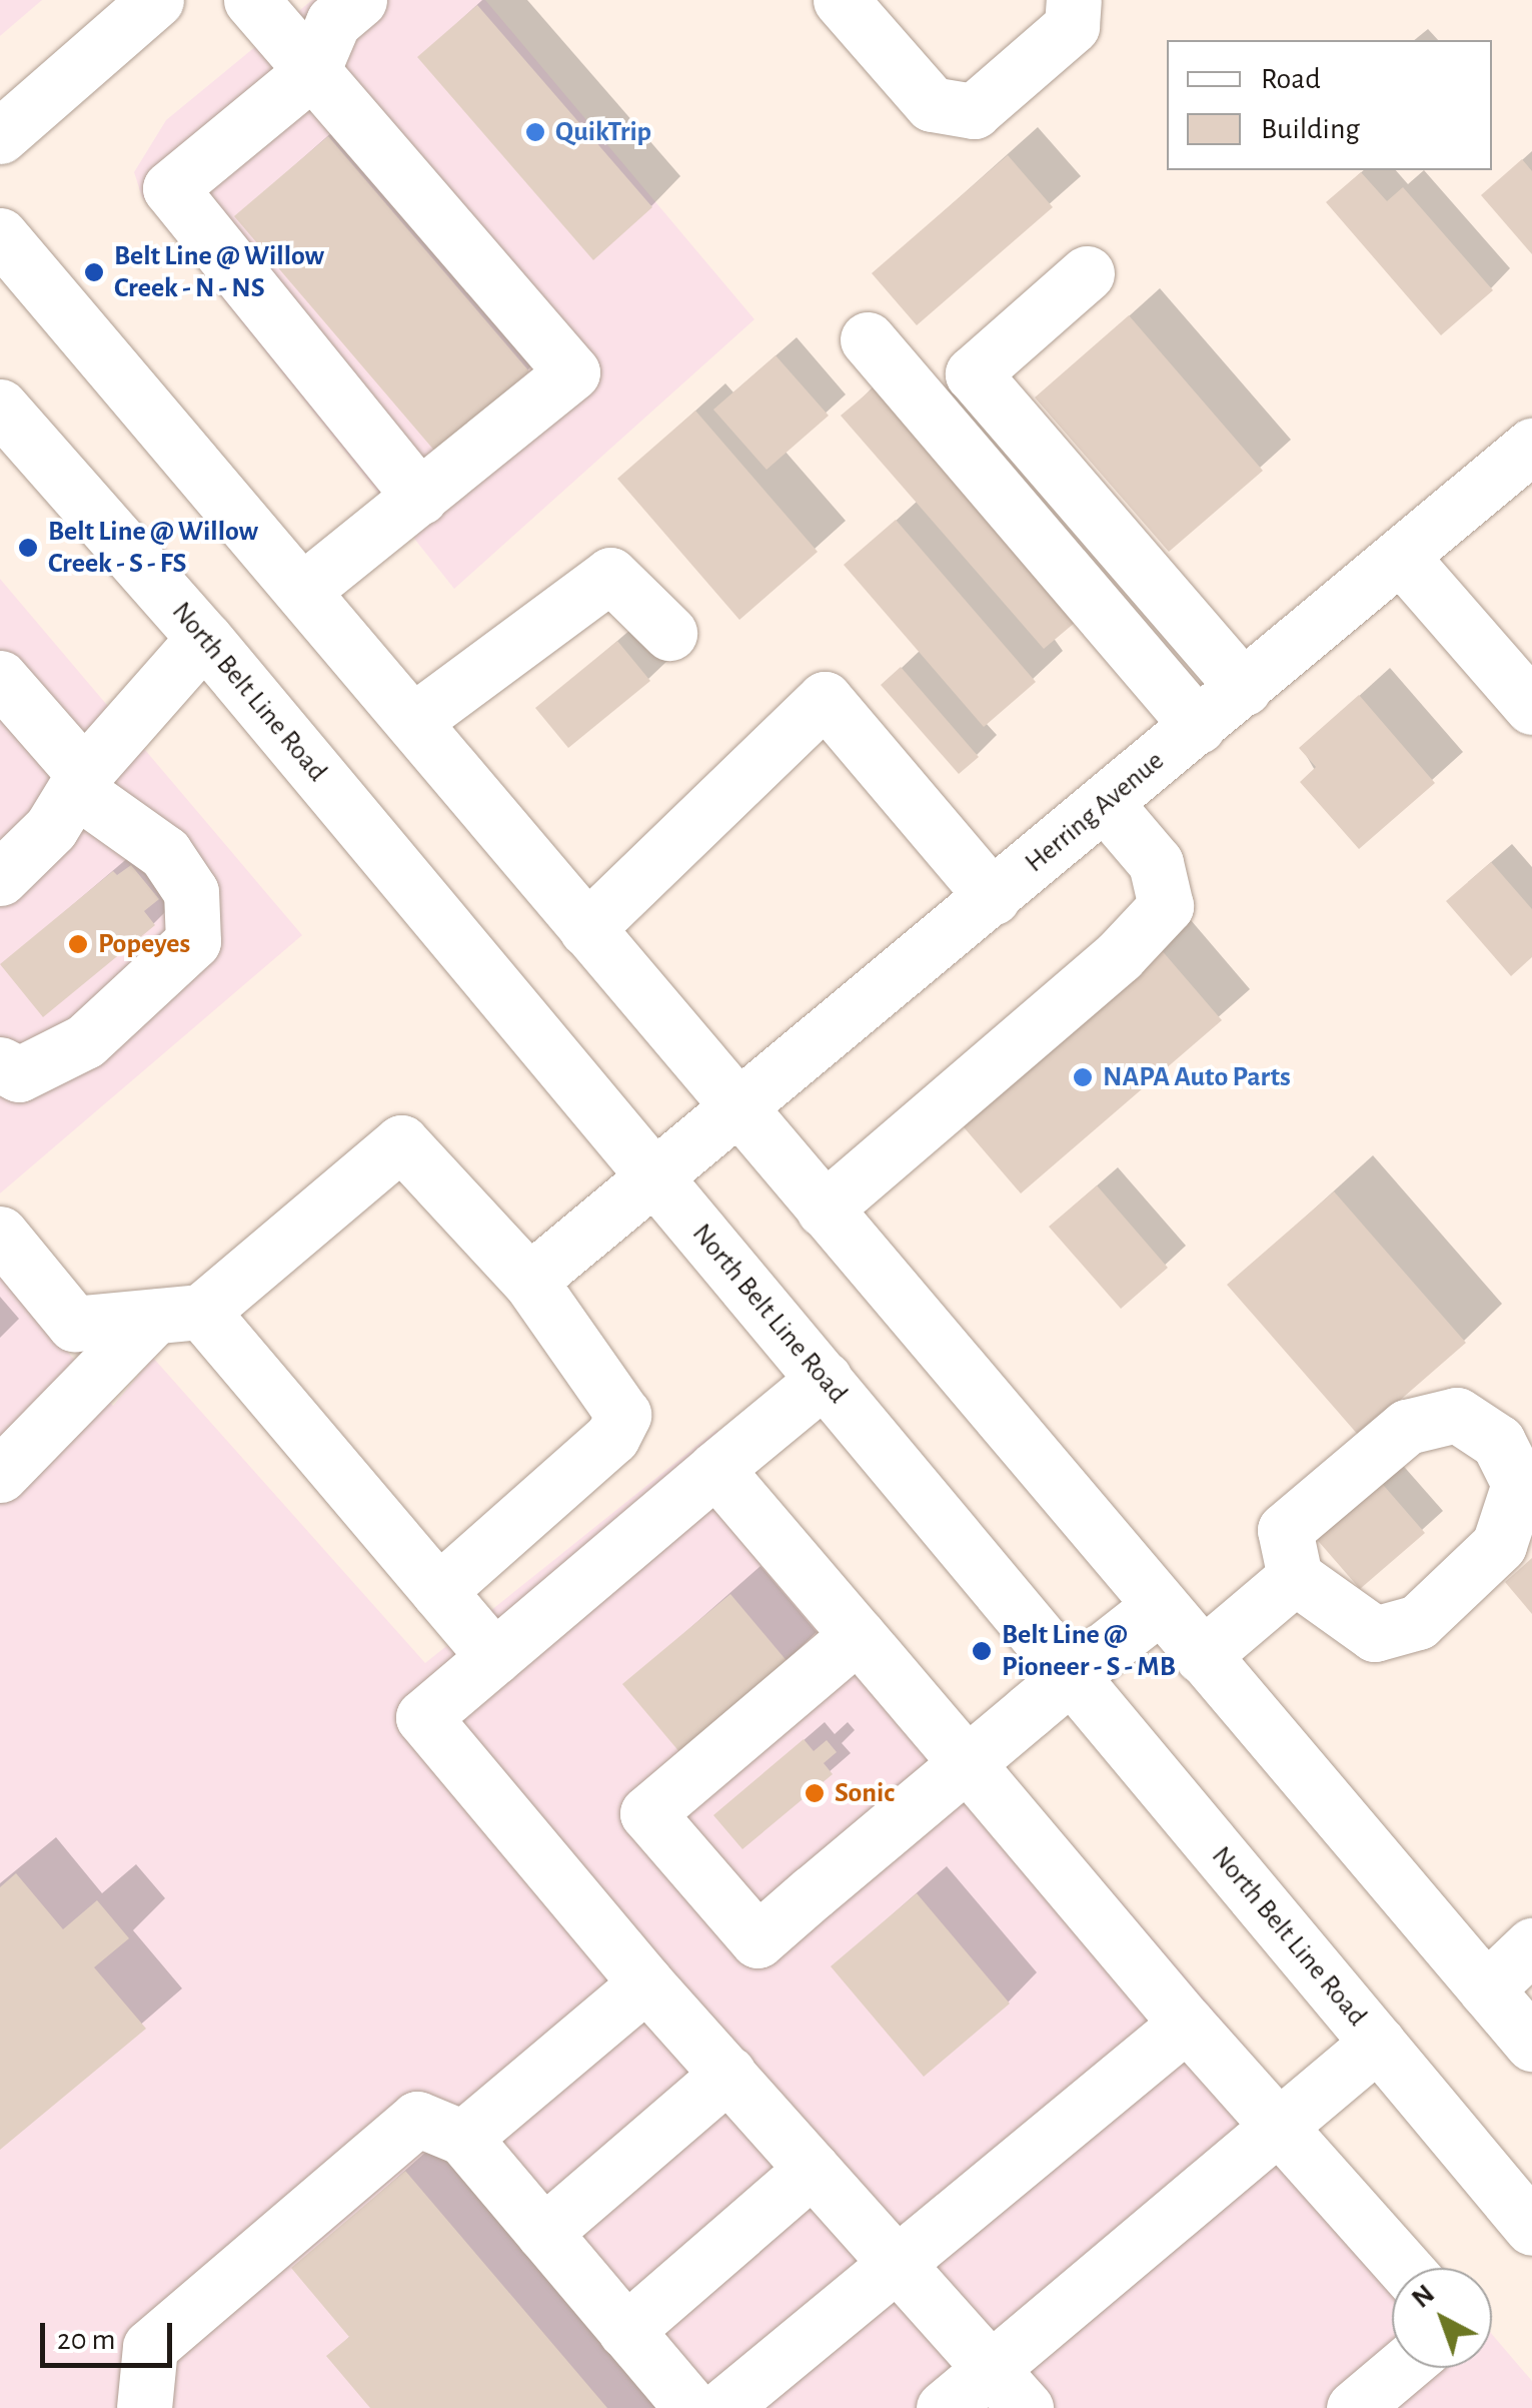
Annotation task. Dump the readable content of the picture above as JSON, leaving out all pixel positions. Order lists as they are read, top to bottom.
{
  "streets": {
    "main road": ["North Belt Line Road", "Herring Avenue"]
  },
  "crossings": [
    ["North Belt Line Road", "Herring Avenue"]
  ],
  "places": [
    "QuikTrip",
    "Belt Line @ Willow Creek - N - NS",
    "Belt Line @ Willow Creek - S - FS",
    "Popeyes",
    "NAPA Auto Parts",
    "Belt Line @ Pioneer - S - MB",
    "Sonic"
  ],
  "legend": ["Road", "Building"],
  "scale_bar": "20 m",
  "north": "top left"
}
